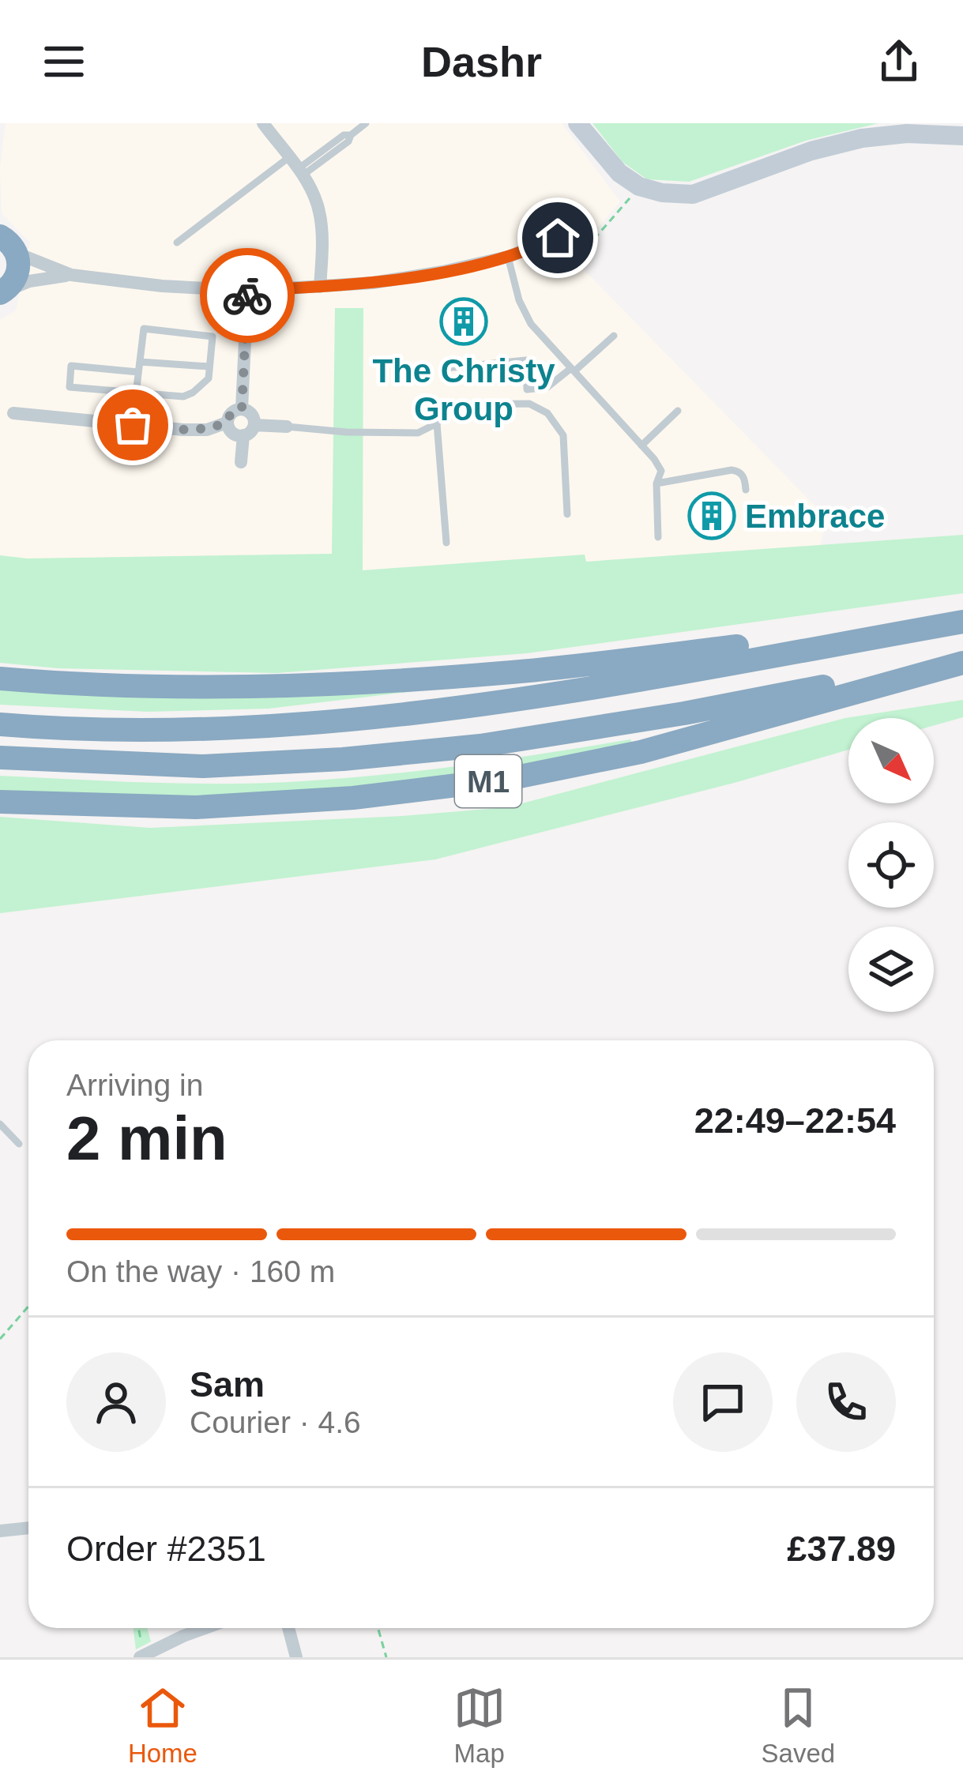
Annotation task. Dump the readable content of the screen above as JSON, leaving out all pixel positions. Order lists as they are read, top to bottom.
{
  "streets": {
    "highway": ["M1"]
  },
  "places": {
    "building": ["The Christy Group", "Embrace"]
  },
  "north": "bottom right",
  "page": {
    "header": "Dashr",
    "heading": ["2 min", "Arriving in", "22:49–22:54"],
    "panel": [
      "Sam",
      "Courier · 4.6",
      "Order #2351",
      "£37.89"
    ],
    "bar": "On the way · 160 m",
    "tabs": ["Home", "Map", "Saved"]
  }
}
